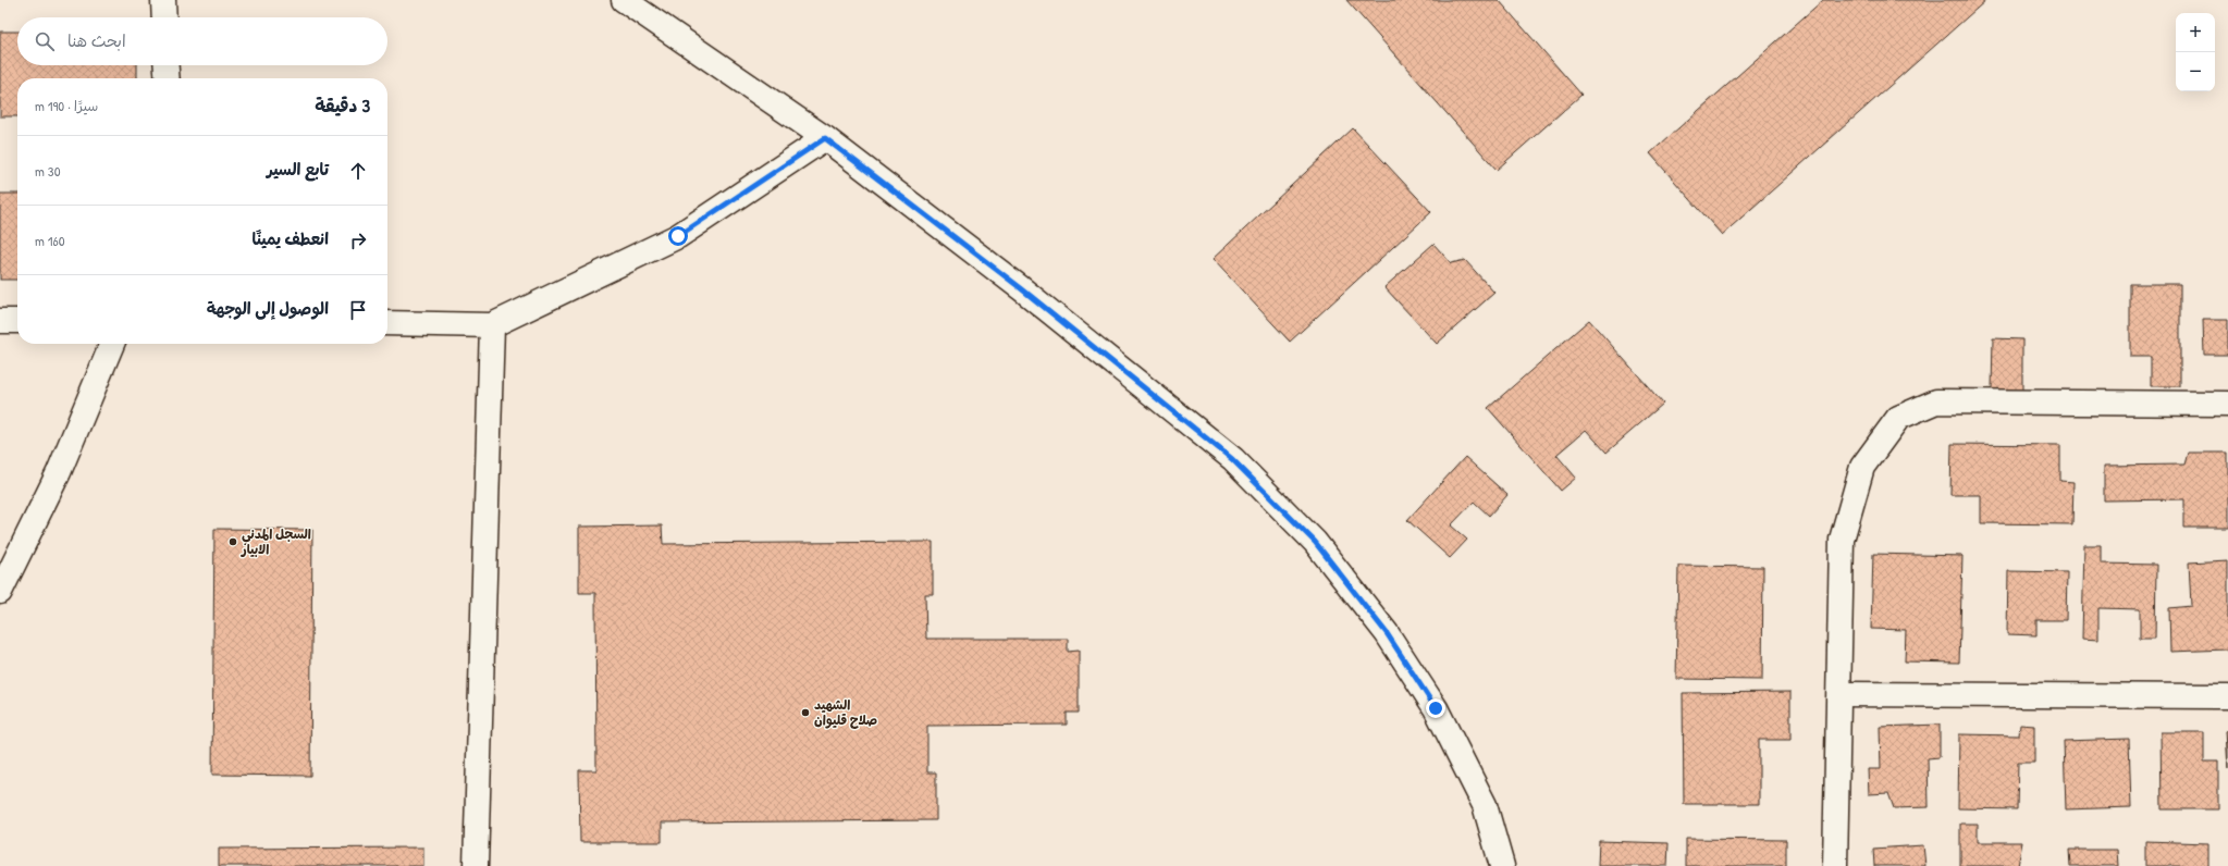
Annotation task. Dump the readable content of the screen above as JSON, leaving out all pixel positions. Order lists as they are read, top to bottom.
{
  "places": ["السجل المدني الابيار", "الشهيد صلاح قليوان"],
  "page": {
    "map_buttons": ["+", "−"],
    "search": "ابحث هنا",
    "heading": ["3 دقيقة", "سيرًا · 190 m"],
    "list": [
      ["تابع السير", "30 m"],
      ["انعطف يمينًا", "160 m"],
      "الوصول إلى الوجهة"
    ]
  }
}
